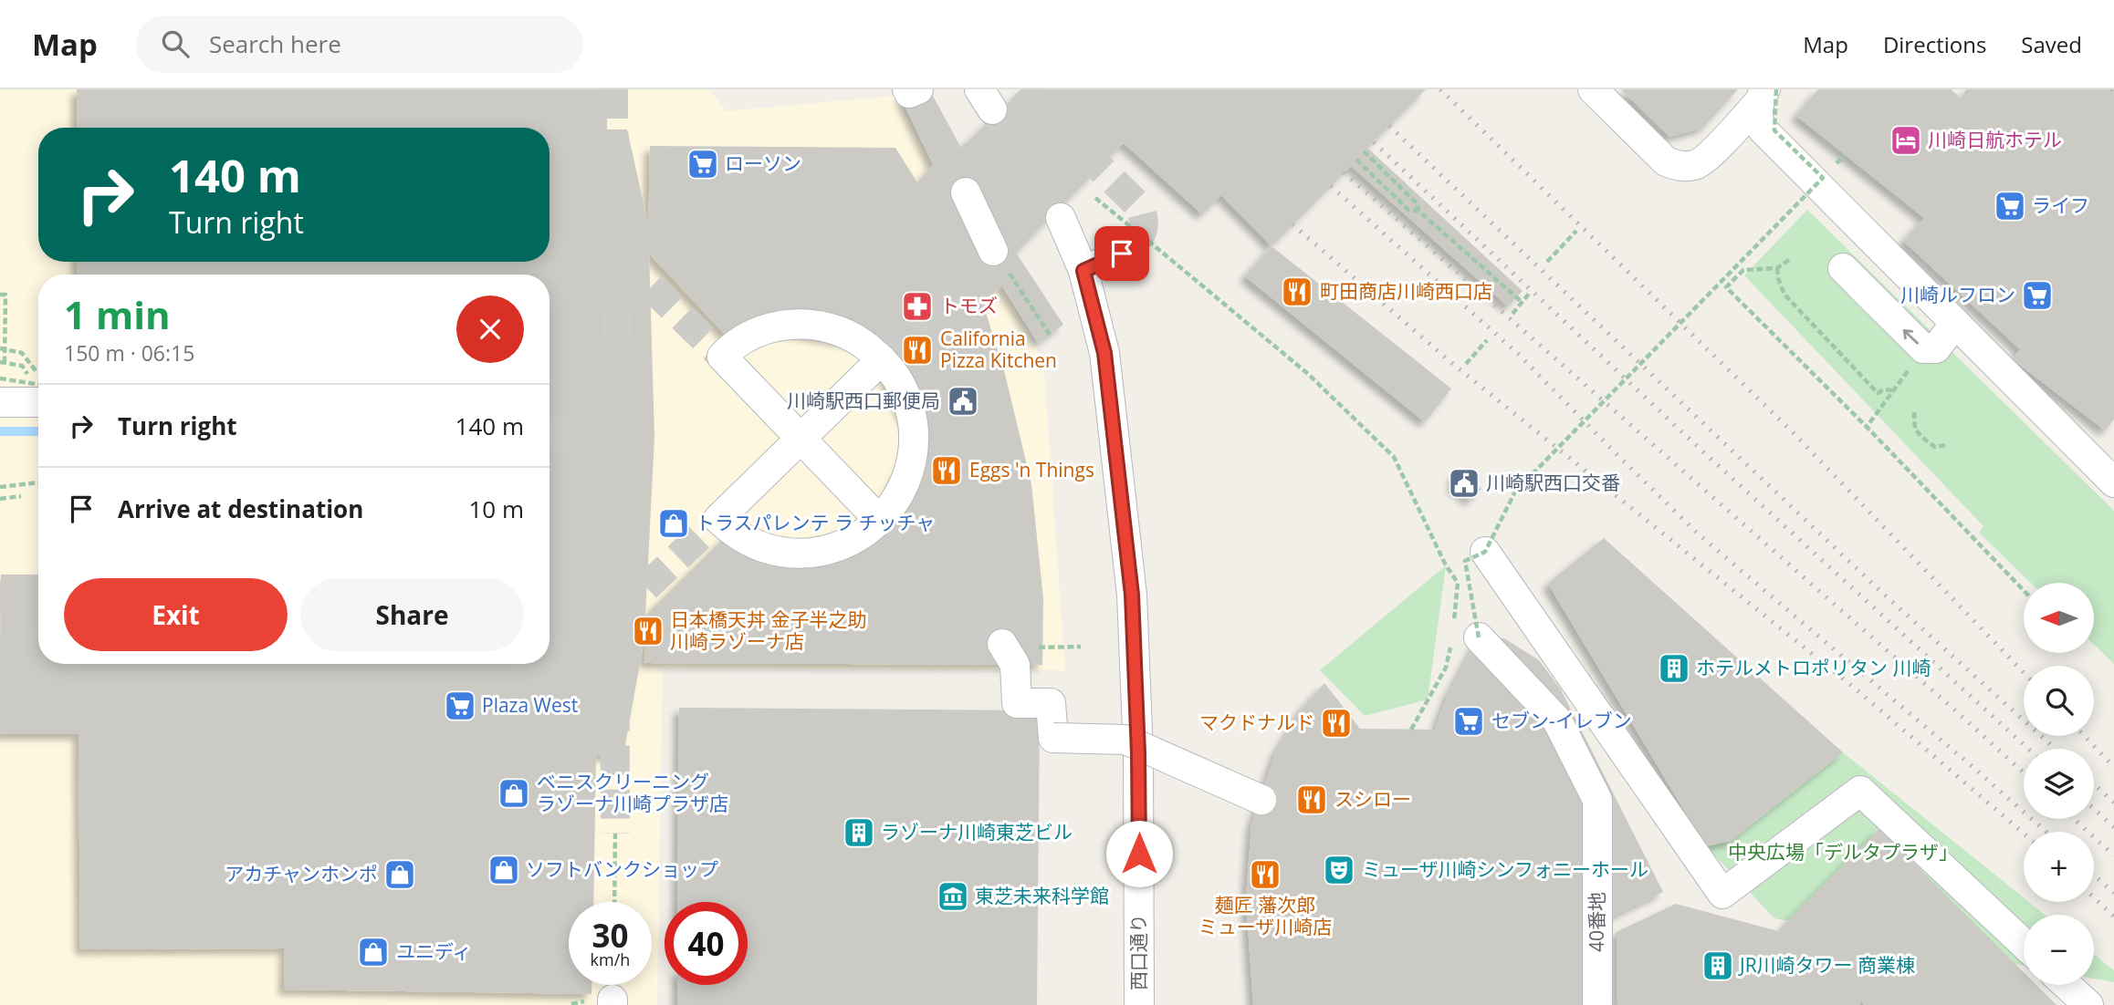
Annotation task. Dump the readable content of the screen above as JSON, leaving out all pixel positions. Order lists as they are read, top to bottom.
{
  "streets": {
    "street": ["40番地", "西口通り"]
  },
  "parks": ["中央広場「デルタプラザ」"],
  "places": {
    "hotel": ["川崎日航ホテル"],
    "supermarket": [
      "ローソン",
      "ライフ",
      "川崎ルフロン",
      "Plaza West",
      "セブン-イレブン"
    ],
    "restaurant": [
      "町田商店川崎西口店",
      "California Pizza Kitchen",
      "Eggs 'n Things",
      "日本橋天丼 金子半之助 川崎ラゾーナ店",
      "マクドナルド",
      "スシロー",
      "麺匠 藩次郎 ミューザ川崎店"
    ],
    "pharmacy": ["トモズ"],
    "public building": ["川崎駅西口郵便局", "川崎駅西口交番"],
    "shop": [
      "トラスパレンテ ラ チッチャ",
      "ベニスクリーニング ラゾーナ川崎プラザ店",
      "ソフトバンクショップ",
      "アカチャンホンポ",
      "ユニディ"
    ],
    "building": ["ホテルメトロポリタン 川崎", "ラゾーナ川崎東芝ビル", "JR川崎タワー 商業棟"],
    "theatre": ["ミューザ川崎シンフォニーホール"],
    "museum": ["東芝未来科学館"]
  },
  "north": "left",
  "page": {
    "header": "Map",
    "search": "Search here",
    "nav": ["Map", "Directions", "Saved"],
    "turn": ["140 m", "Turn right"],
    "heading": ["1 min", "150 m · 06:15"],
    "list": [
      {
        "name": "Turn right",
        "value": "140 m"
      },
      {
        "name": "Arrive at destination",
        "value": "10 m"
      }
    ],
    "buttons": ["Exit", "Share"],
    "map_buttons": ["+", "−"],
    "speed": "30 km/h",
    "limit": "40"
  }
}
